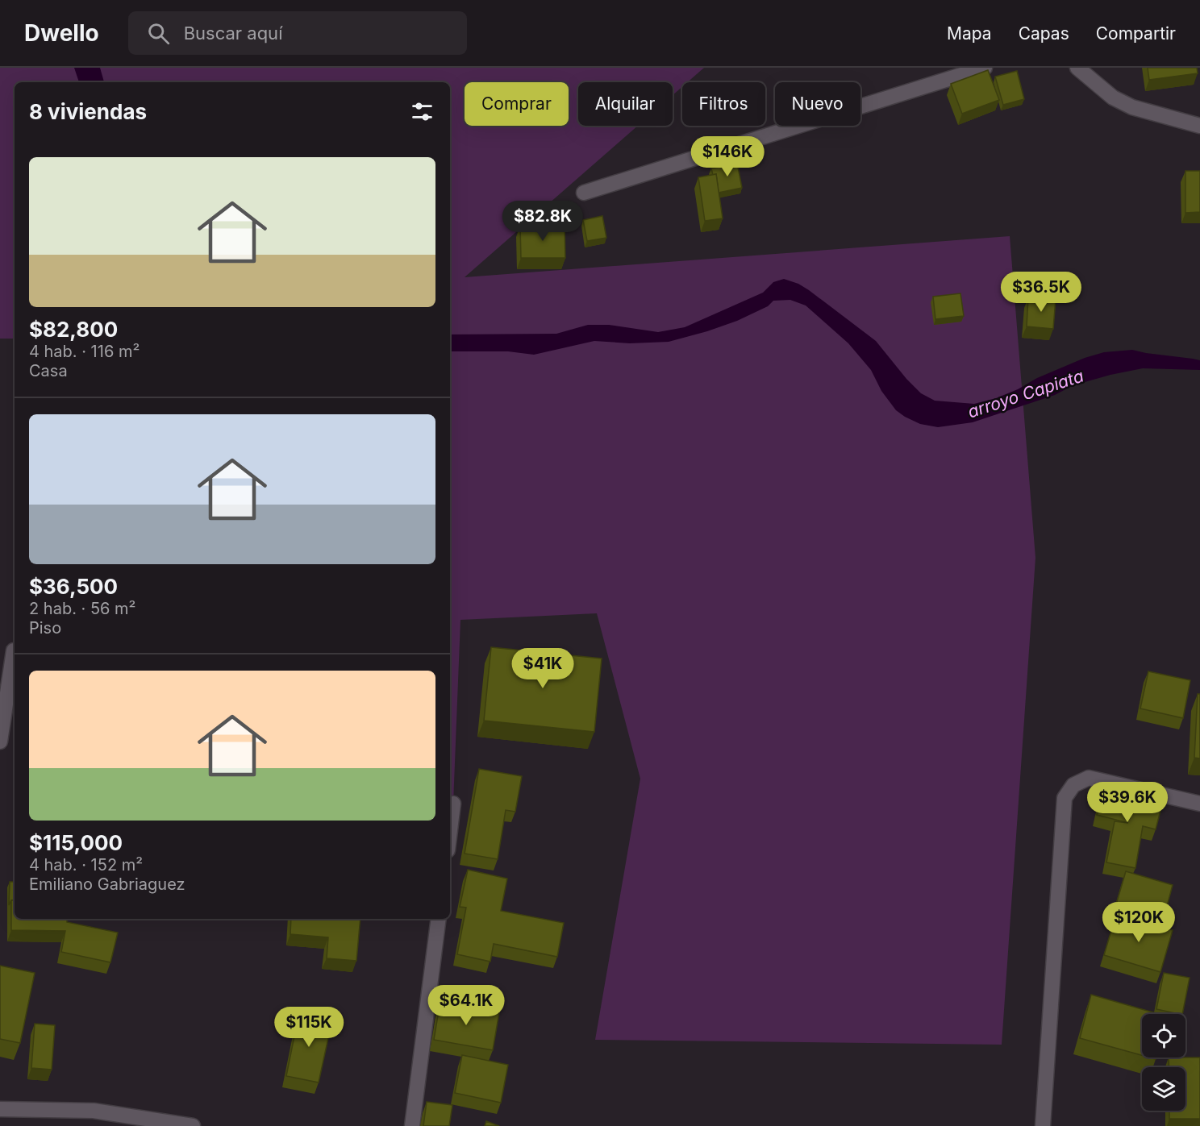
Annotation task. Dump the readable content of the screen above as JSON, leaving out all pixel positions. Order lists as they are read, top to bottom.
{
  "water": ["arroyo Capiata"],
  "page": {
    "header": "Dwello",
    "search": "Buscar aquí",
    "nav": ["Mapa", "Capas", "Compartir"],
    "chip": [
      "Comprar",
      "Alquilar",
      "Filtros",
      "Nuevo"
    ],
    "heading": "8 viviendas",
    "price": [
      "$146K",
      "$82.8K",
      "$36.5K",
      "$41K",
      "$39.6K",
      "$120K",
      "$64.1K",
      "$115K"
    ],
    "list": [
      {
        "name": "$82,800",
        "note": "4 hab. · 116 m² · Casa"
      },
      {
        "name": "$36,500",
        "note": "2 hab. · 56 m² · Piso"
      },
      {
        "name": "$115,000",
        "note": "4 hab. · 152 m² · Emiliano Gabriaguez"
      }
    ]
  }
}
